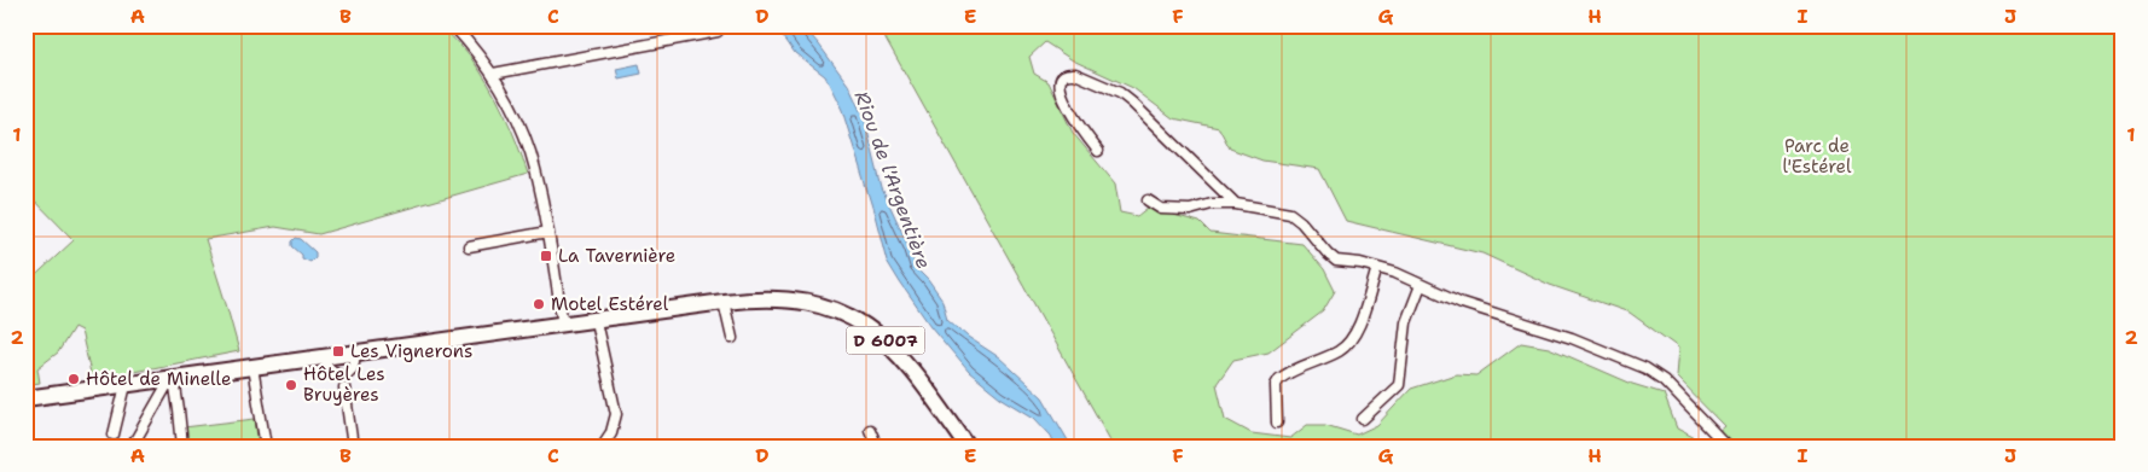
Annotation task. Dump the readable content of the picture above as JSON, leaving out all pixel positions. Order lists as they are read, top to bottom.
{
  "streets": {
    "main road": ["D 6007"]
  },
  "water": ["Riou de l'Argentière"],
  "parks": ["Parc de l'Estérel"],
  "places": {
    "transit": ["La Tavernière", "Les Vignerons"],
    "other": ["Motel Estérel", "Hôtel de Minelle", "Hôtel Les Bruyères"]
  },
  "grid": {
    "columns": [
      "A",
      "B",
      "C",
      "D",
      "E",
      "F",
      "G",
      "H",
      "I",
      "J"
    ],
    "rows": ["1", "2"]
  }
}
